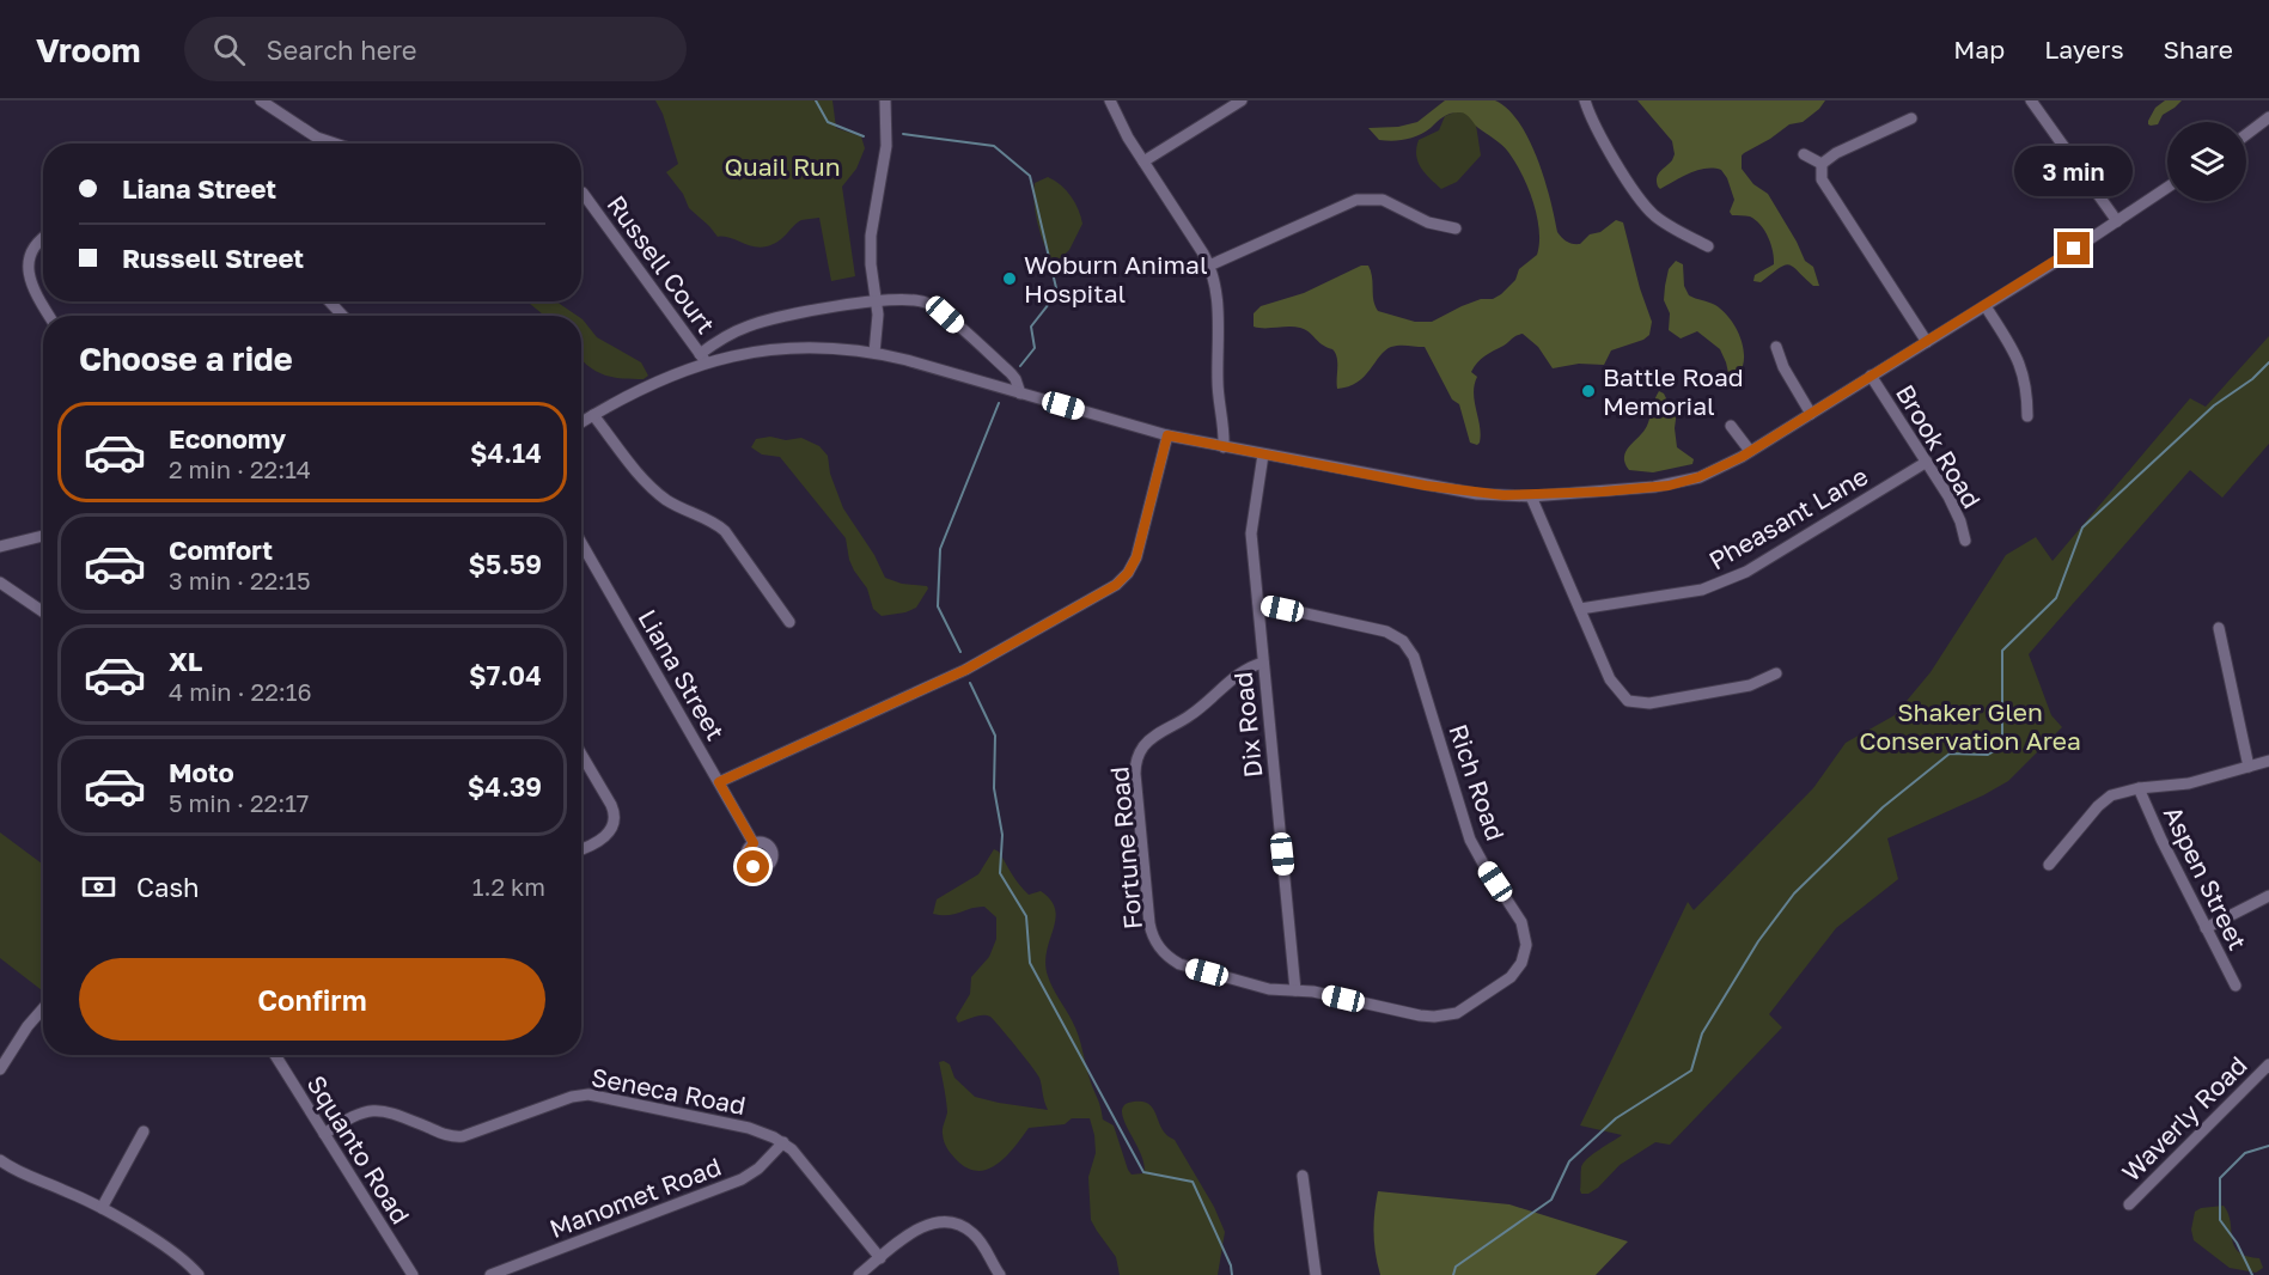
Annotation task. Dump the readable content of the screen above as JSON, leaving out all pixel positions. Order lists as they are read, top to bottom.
{
  "streets": {
    "street": [
      "Russell Court",
      "Brook Road",
      "Pheasant Lane",
      "Liana Street",
      "Dix Road",
      "Rich Road",
      "Fortune Road",
      "Aspen Street",
      "Seneca Road",
      "Waverly Road",
      "Squanto Road",
      "Manomet Road"
    ]
  },
  "crossings": [
    ["Brook Road", "Pheasant Lane"],
    ["Dix Road", "Rich Road"],
    ["Dix Road", "Fortune Road"],
    ["Rich Road", "Fortune Road"],
    ["Seneca Road", "Squanto Road"],
    ["Seneca Road", "Manomet Road"]
  ],
  "parks": ["Quail Run", "Shaker Glen Conservation Area"],
  "places": ["Woburn Animal Hospital", "Battle Road Memorial"],
  "page": {
    "header": "Vroom",
    "search": "Search here",
    "nav": ["Map", "Layers", "Share"],
    "banner": ["Liana Street", "Russell Street"],
    "bubble": "3 min",
    "heading": "Choose a ride",
    "list": [
      {
        "name": "Economy",
        "note": "2 min · 22:14",
        "value": "$4.14"
      },
      {
        "name": "Comfort",
        "note": "3 min · 22:15",
        "value": "$5.59"
      },
      {
        "name": "XL",
        "note": "4 min · 22:16",
        "value": "$7.04"
      },
      {
        "name": "Moto",
        "note": "5 min · 22:17",
        "value": "$4.39"
      }
    ],
    "pay": ["Cash", "1.2 km"],
    "buttons": "Confirm"
  }
}
